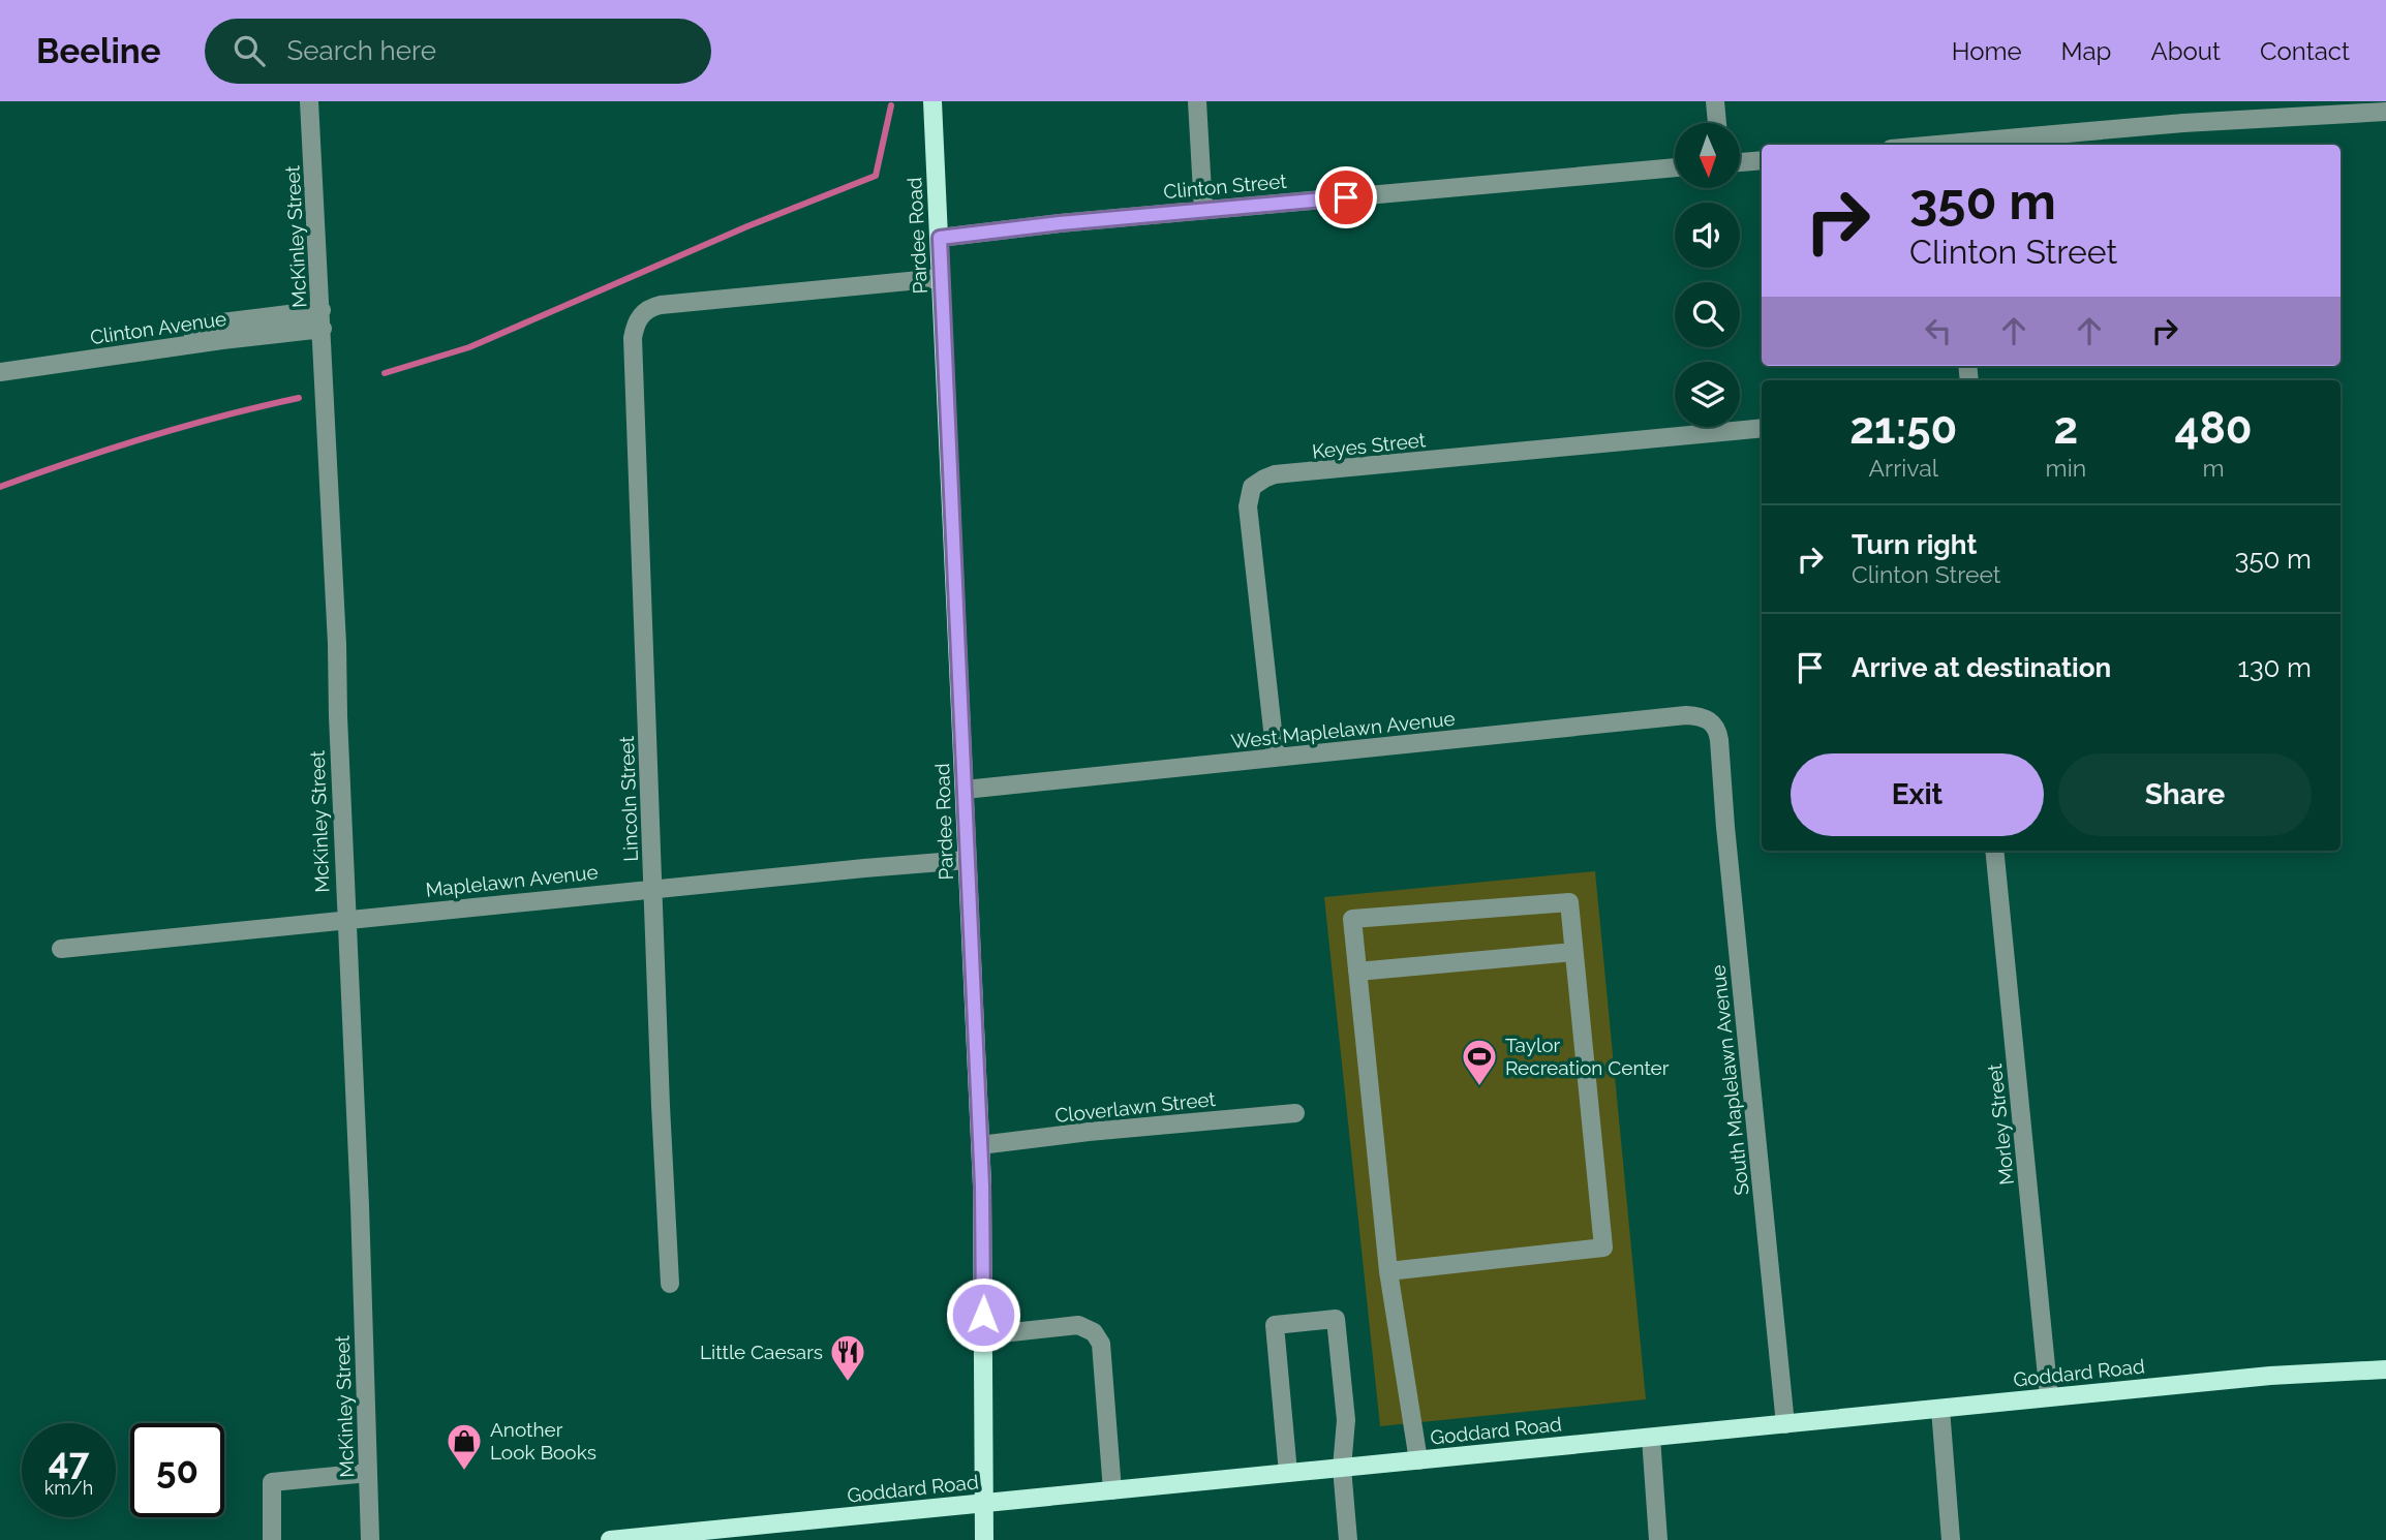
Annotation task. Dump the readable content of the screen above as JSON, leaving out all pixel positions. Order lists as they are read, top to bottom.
{
  "streets": {
    "main road": ["Pardee Road", "Goddard Road"],
    "street": [
      "Clinton Street",
      "McKinley Street",
      "Clinton Avenue",
      "Keyes Street",
      "West Maplelawn Avenue",
      "Lincoln Street",
      "Maplelawn Avenue",
      "South Maplelawn Avenue",
      "Cloverlawn Street",
      "Morley Street"
    ]
  },
  "crossings": [
    ["Clinton Street", "Pardee Road"],
    ["Pardee Road", "West Maplelawn Avenue"],
    ["Pardee Road", "Lincoln Street"],
    ["Pardee Road", "Maplelawn Avenue"],
    ["Pardee Road", "Cloverlawn Street"],
    ["Pardee Road", "Goddard Road"],
    ["McKinley Street", "Clinton Avenue"],
    ["McKinley Street", "Maplelawn Avenue"],
    ["Keyes Street", "West Maplelawn Avenue"],
    ["West Maplelawn Avenue", "South Maplelawn Avenue"],
    ["Lincoln Street", "Maplelawn Avenue"],
    ["South Maplelawn Avenue", "Goddard Road"],
    ["Morley Street", "Goddard Road"]
  ],
  "places": {
    "sports": ["Taylor Recreation Center"],
    "restaurant": ["Little Caesars"],
    "shop": ["Another Look Books"]
  },
  "north": "bottom",
  "page": {
    "header": "Beeline",
    "search": "Search here",
    "nav": [
      "Home",
      "Map",
      "About",
      "Contact"
    ],
    "turn": ["350 m", "Clinton Street"],
    "eta": [
      "21:50",
      "Arrival",
      "2",
      "min",
      "480",
      "m"
    ],
    "list": [
      {
        "name": "Turn right",
        "note": "Clinton Street",
        "value": "350 m"
      },
      {
        "name": "Arrive at destination",
        "value": "130 m"
      }
    ],
    "buttons": ["Exit", "Share"],
    "speed": "47 km/h",
    "limit": "50"
  }
}
